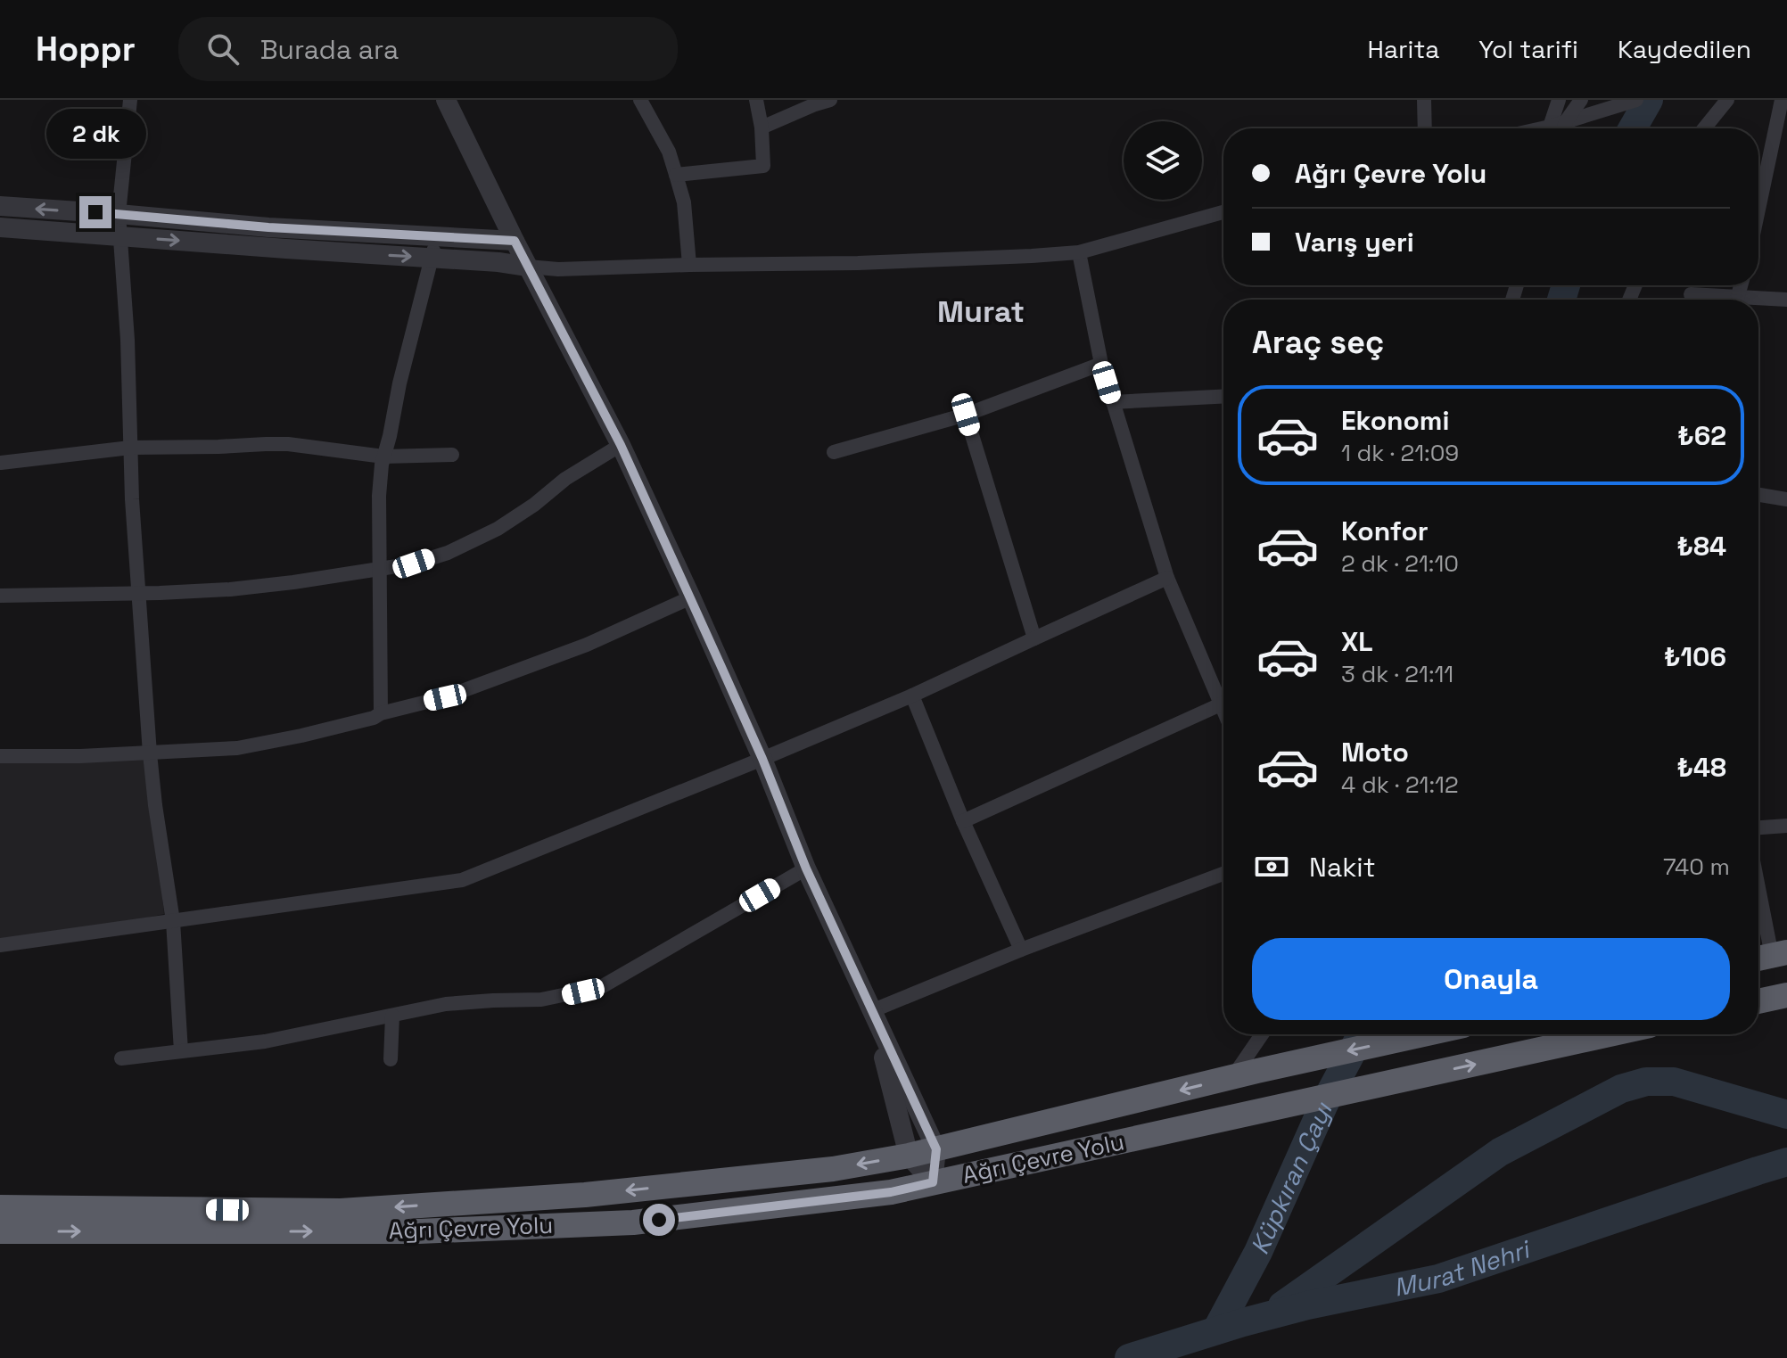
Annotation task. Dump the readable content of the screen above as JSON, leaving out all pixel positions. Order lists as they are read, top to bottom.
{
  "streets": {
    "highway": ["Ağrı Çevre Yolu"]
  },
  "districts": ["Murat"],
  "water": ["Küpkıran Çayı", "Murat Nehri"],
  "page": {
    "header": "Hoppr",
    "search": "Burada ara",
    "nav": ["Harita", "Yol tarifi", "Kaydedilen"],
    "bubble": "2 dk",
    "banner": ["Ağrı Çevre Yolu", "Varış yeri"],
    "heading": "Araç seç",
    "list": [
      {
        "name": "Ekonomi",
        "note": "1 dk · 21:09",
        "value": "₺62"
      },
      {
        "name": "Konfor",
        "note": "2 dk · 21:10",
        "value": "₺84"
      },
      {
        "name": "XL",
        "note": "3 dk · 21:11",
        "value": "₺106"
      },
      {
        "name": "Moto",
        "note": "4 dk · 21:12",
        "value": "₺48"
      }
    ],
    "pay": ["Nakit", "740 m"],
    "buttons": "Onayla"
  }
}
